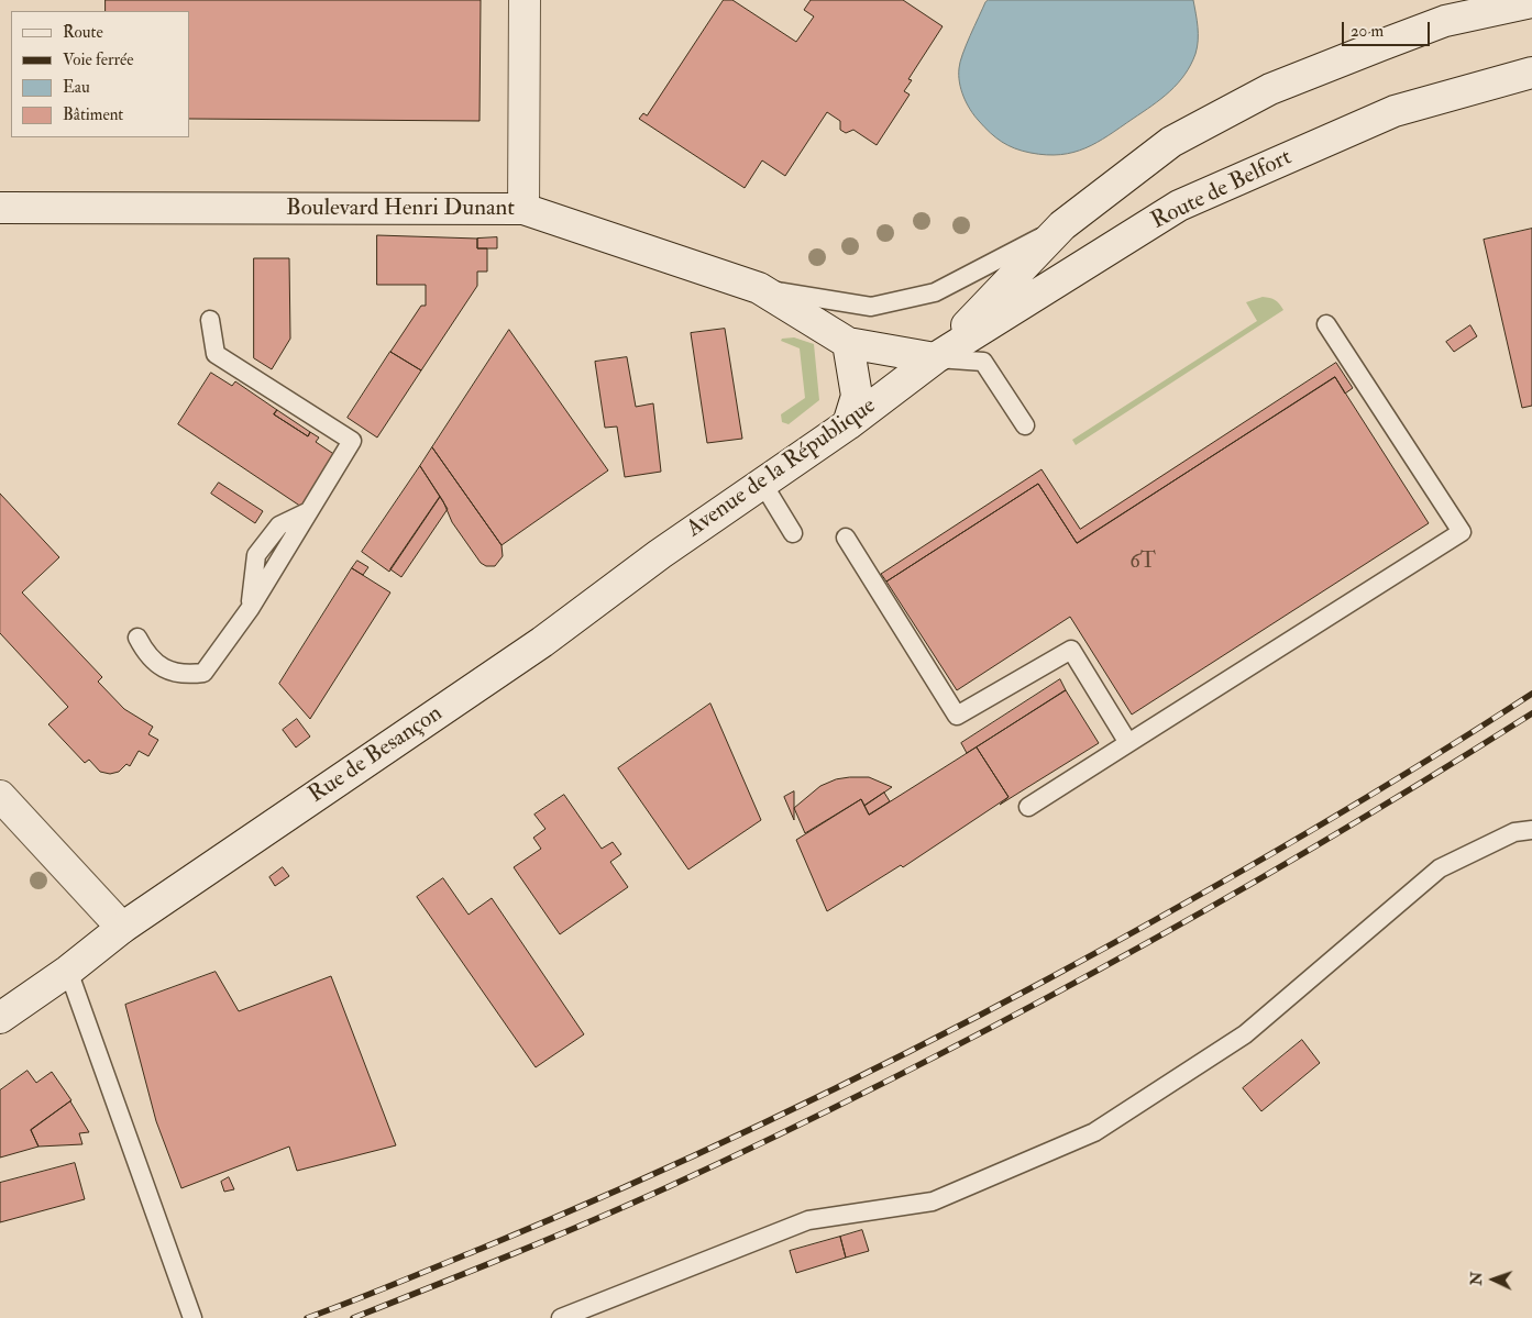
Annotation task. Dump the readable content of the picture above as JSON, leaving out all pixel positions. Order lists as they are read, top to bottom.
{
  "streets": {
    "main road": [
      "Route de Belfort",
      "Boulevard Henri Dunant",
      "Avenue de la République",
      "Rue de Besançon"
    ]
  },
  "crossings": [
    ["Route de Belfort", "Boulevard Henri Dunant"],
    ["Route de Belfort", "Avenue de la République"],
    ["Boulevard Henri Dunant", "Avenue de la République"],
    ["Avenue de la République", "Rue de Besançon"]
  ],
  "house_numbers": ["6T"],
  "legend": [
    "Route",
    "Voie ferrée",
    "Eau",
    "Bâtiment"
  ],
  "scale_bar": "20 m",
  "north": "left"
}
